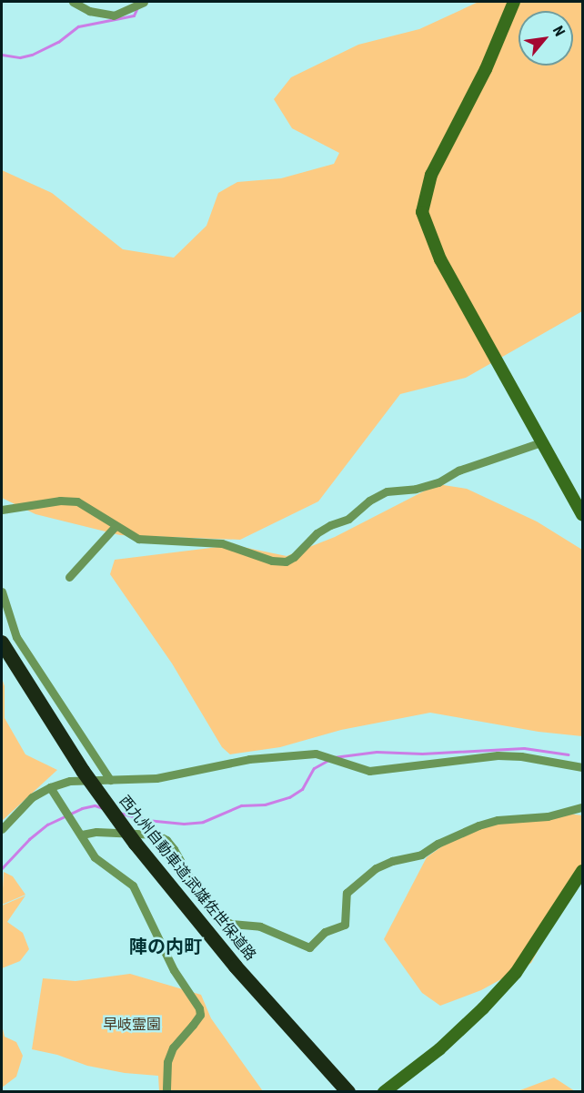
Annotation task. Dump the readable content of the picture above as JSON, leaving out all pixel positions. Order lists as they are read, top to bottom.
{
  "streets": {
    "highway": ["西九州自動車道;武雄佐世保道路"]
  },
  "districts": ["陣の内町"],
  "parks": ["早岐霊園"],
  "north": "top right"
}
